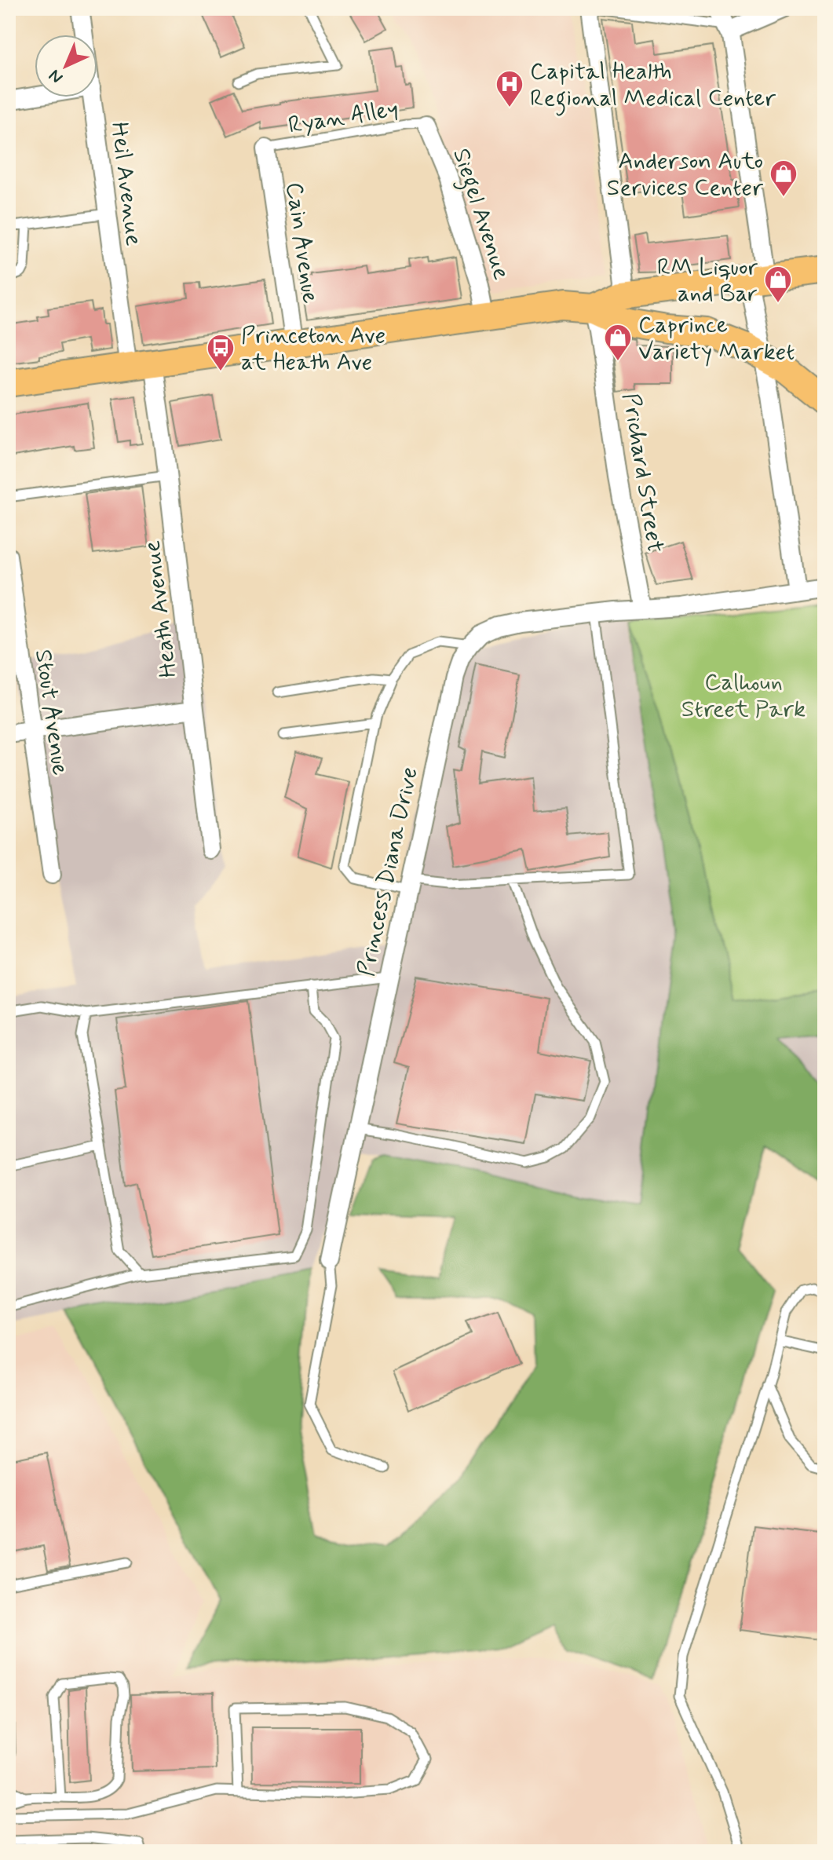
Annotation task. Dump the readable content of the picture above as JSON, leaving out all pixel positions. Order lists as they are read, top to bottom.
{
  "streets": {
    "street": [
      "Heil Avenue",
      "Siegel Avenue",
      "Cain Avenue",
      "Prichard Street",
      "Heath Avenue",
      "Stout Avenue",
      "Princess Diana Drive"
    ],
    "lane": ["Ryan Alley"]
  },
  "crossings": [
    ["Ryan Alley", "Siegel Avenue"],
    ["Ryan Alley", "Cain Avenue"],
    ["Heil Avenue", "Heath Avenue"],
    ["Prichard Street", "Princess Diana Drive"]
  ],
  "parks": ["Calhoun Street Park"],
  "places": {
    "hospital": ["Capital Health Regional Medical Center"],
    "shop": ["Anderson Auto Services Center", "RM Liquor and Bar", "Caprince Variety Market"],
    "bus stop": ["Princeton Ave at Heath Ave"]
  },
  "north": "bottom left"
}
